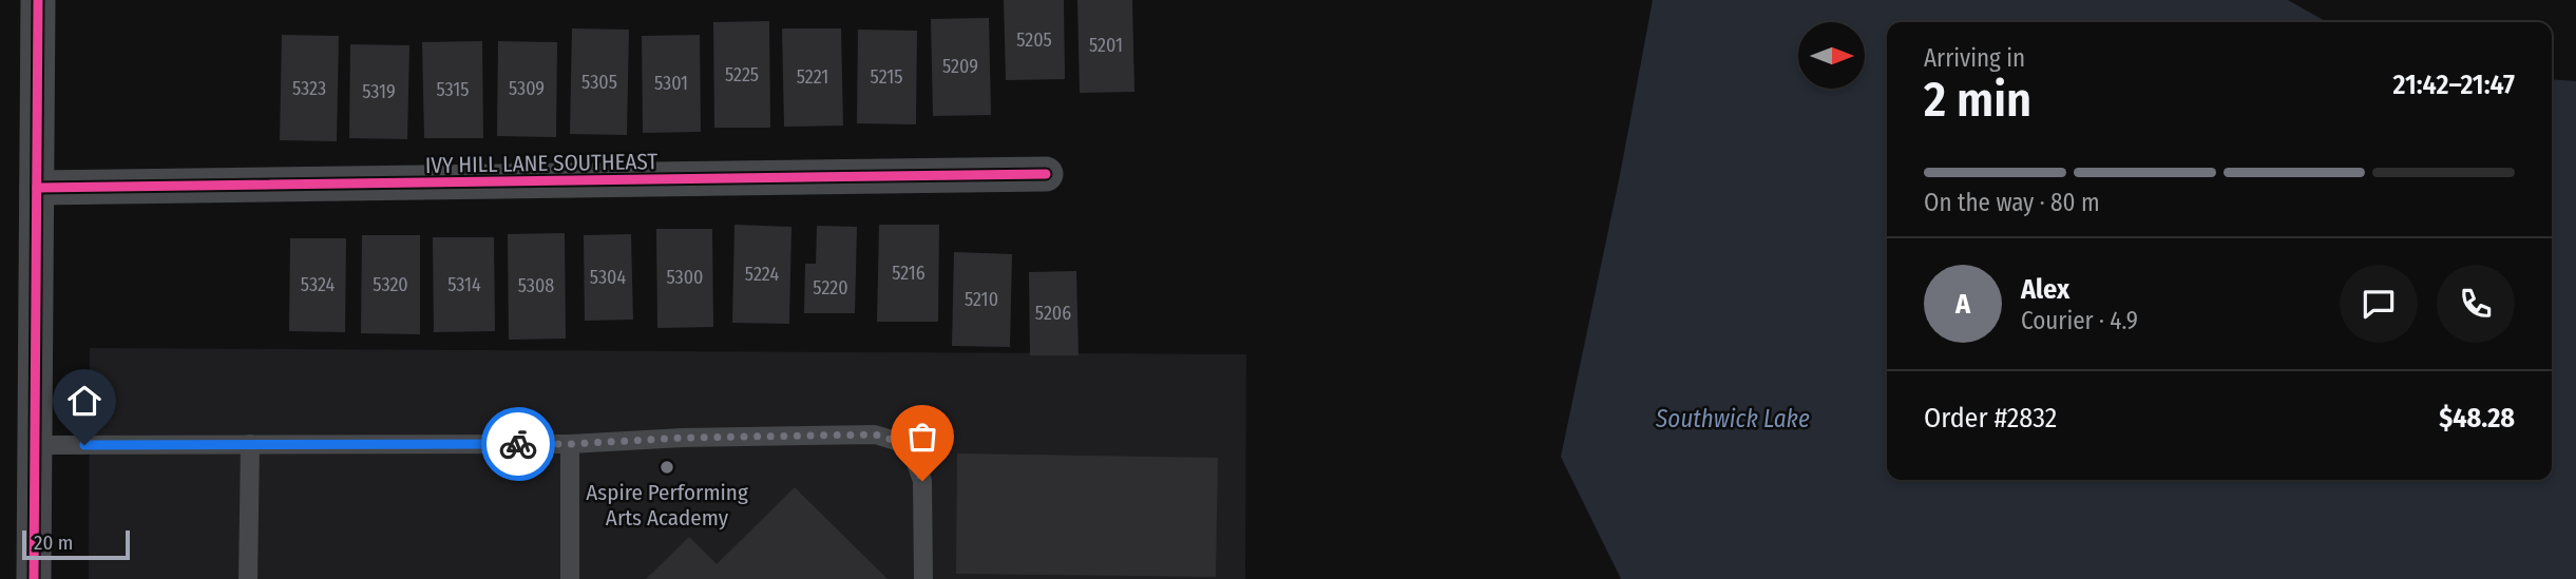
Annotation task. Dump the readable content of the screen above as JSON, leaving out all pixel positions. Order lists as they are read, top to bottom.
{
  "streets": {
    "street": ["IVY HILL LANE SOUTHEAST"]
  },
  "water": ["Southwick Lake"],
  "places": ["Aspire Performing Arts Academy"],
  "house_numbers": [
    "5205",
    "5201",
    "5209",
    "5225",
    "5221",
    "5215",
    "5305",
    "5301",
    "5323",
    "5309",
    "5315",
    "5319",
    "5216",
    "5224",
    "5304",
    "5300",
    "5324",
    "5320",
    "5314",
    "5308",
    "5220",
    "5210",
    "5206"
  ],
  "scale_bar": "20 m",
  "north": "right",
  "page": {
    "heading": ["2 min", "Arriving in", "21:42–21:47"],
    "panel": [
      "Alex",
      "Courier · 4.9",
      "Order #2832",
      "$48.28"
    ],
    "bar": "On the way · 80 m",
    "round": "A",
    "scale": "20 m"
  }
}
